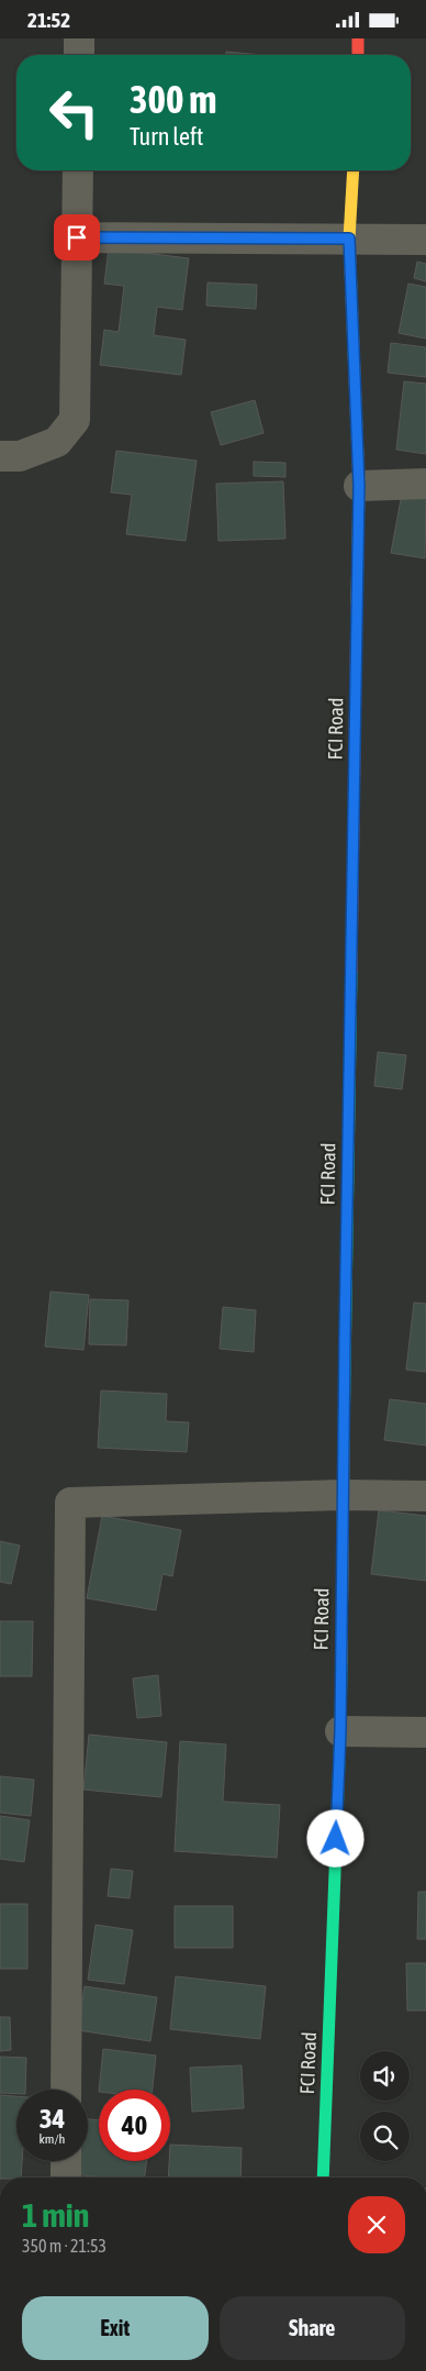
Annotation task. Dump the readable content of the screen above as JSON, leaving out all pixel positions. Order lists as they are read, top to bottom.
{
  "streets": {
    "street": ["FCI Road"]
  },
  "page": {
    "status": "21:52",
    "turn": ["300 m", "Turn left"],
    "speed": "34 km/h",
    "limit": "40",
    "heading": ["1 min", "350 m · 21:53"],
    "buttons": ["Exit", "Share"]
  }
}
